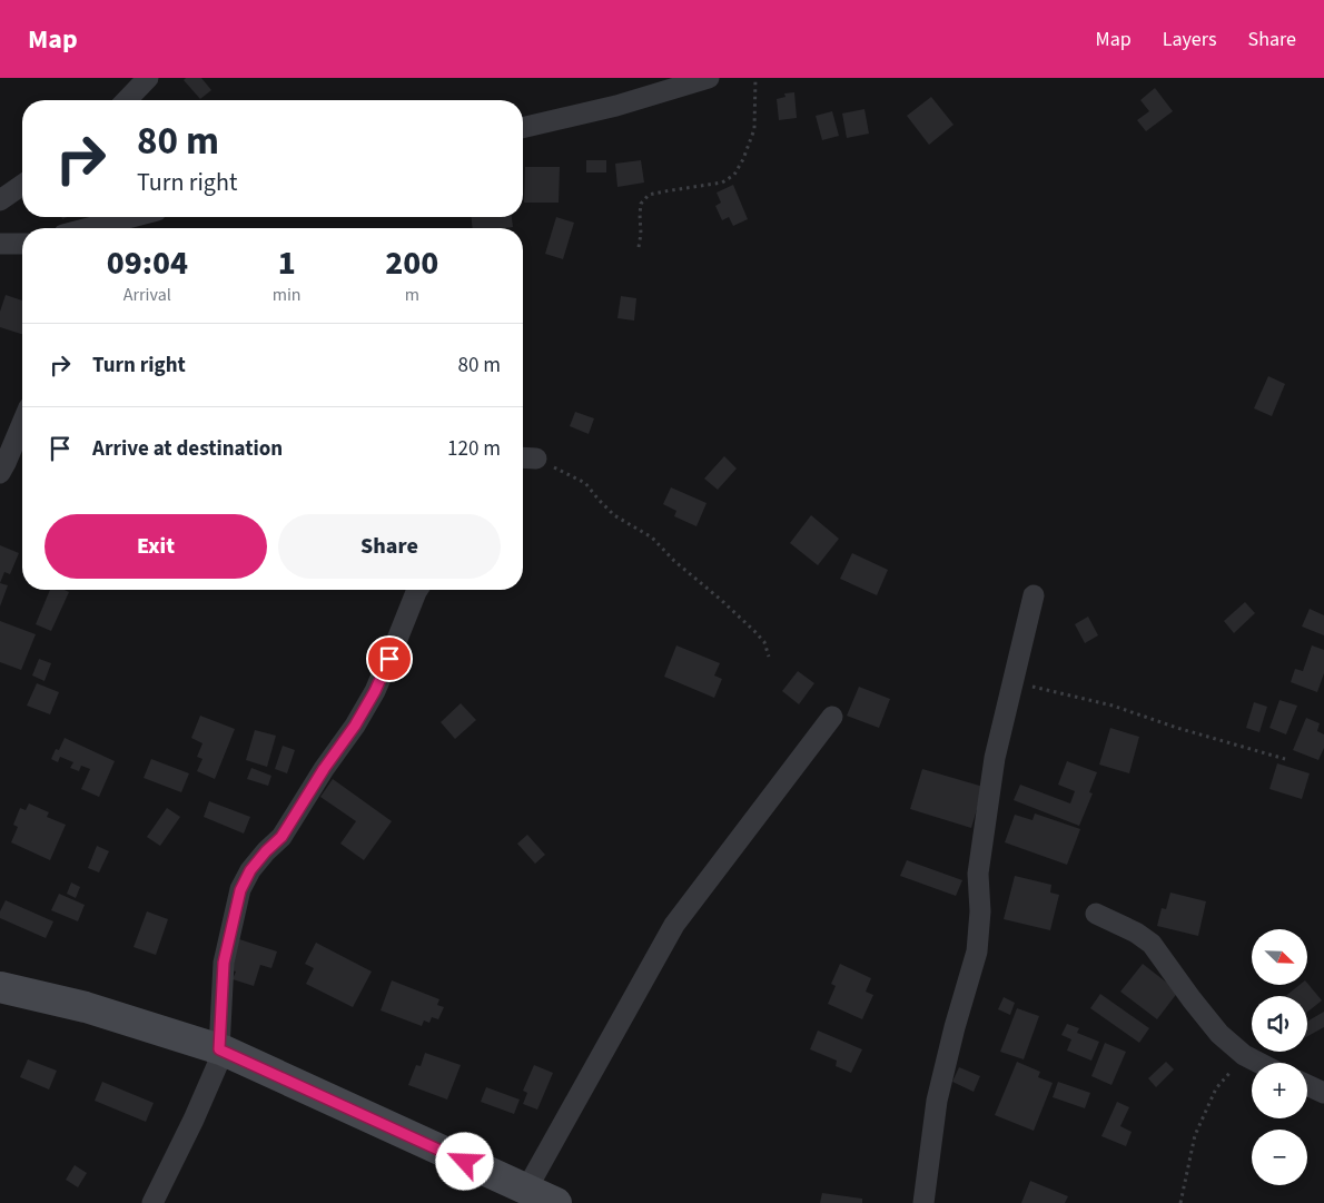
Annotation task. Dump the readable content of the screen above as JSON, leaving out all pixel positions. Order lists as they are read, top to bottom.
{
  "north": "bottom right",
  "page": {
    "header": "Map",
    "nav": ["Map", "Layers", "Share"],
    "turn": ["80 m", "Turn right"],
    "eta": [
      "09:04",
      "Arrival",
      "1",
      "min",
      "200",
      "m"
    ],
    "list": [
      {
        "name": "Turn right",
        "value": "80 m"
      },
      {
        "name": "Arrive at destination",
        "value": "120 m"
      }
    ],
    "buttons": ["Exit", "Share"],
    "map_buttons": ["+", "−"]
  }
}
